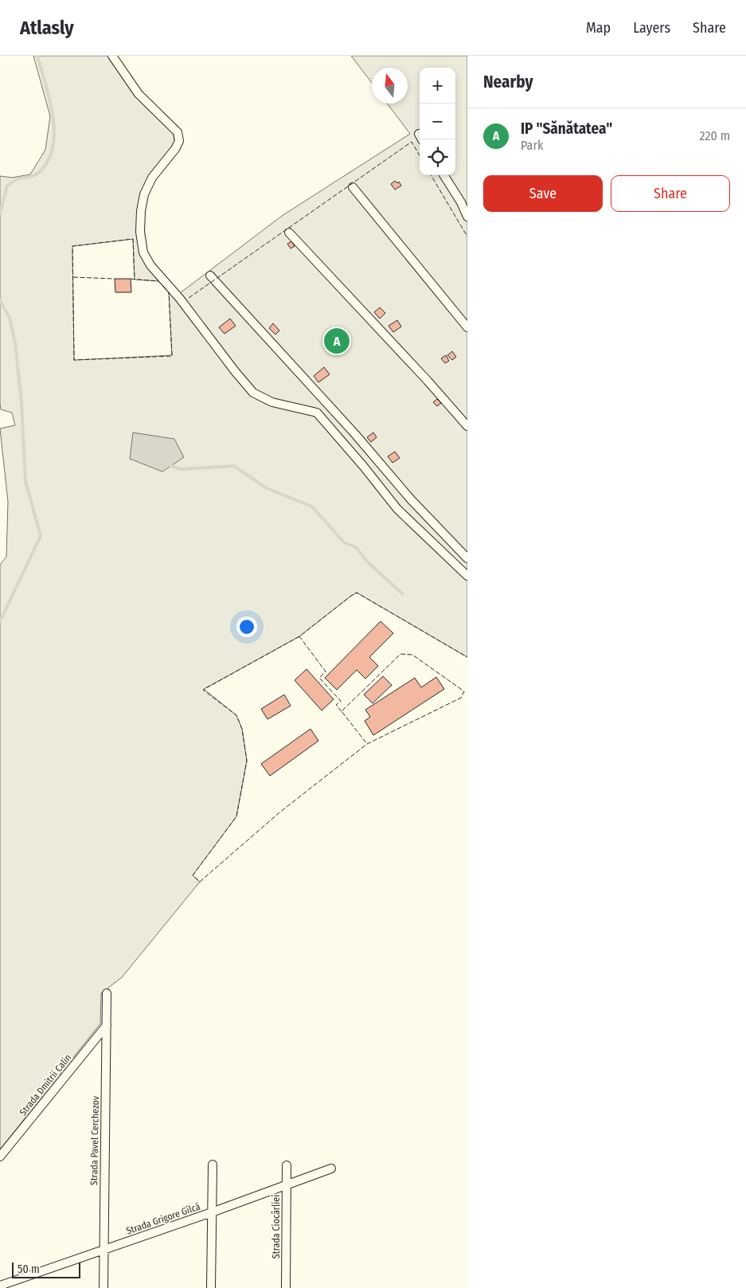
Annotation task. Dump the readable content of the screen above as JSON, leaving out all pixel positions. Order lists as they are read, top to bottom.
{
  "streets": {
    "street": [
      "Strada Dmitrii Calin",
      "Strada Pavel Cerchezov",
      "Strada Grigore Gîlcă",
      "Strada Ciocârliei"
    ]
  },
  "crossings": [
    ["Strada Dmitrii Calin", "Strada Pavel Cerchezov"],
    ["Strada Pavel Cerchezov", "Strada Grigore Gîlcă"],
    ["Strada Grigore Gîlcă", "Strada Ciocârliei"]
  ],
  "scale_bar": "50 m",
  "north": "top",
  "page": {
    "header": "Atlasly",
    "nav": ["Map", "Layers", "Share"],
    "heading": "Nearby",
    "map_buttons": ["+", "−"],
    "list": [
      {
        "mark": "A",
        "name": "IP \"Sănătatea\"",
        "note": "Park",
        "value": "220 m"
      }
    ],
    "buttons": ["Save", "Share"],
    "pins": "A",
    "scale": "50 m"
  }
}
